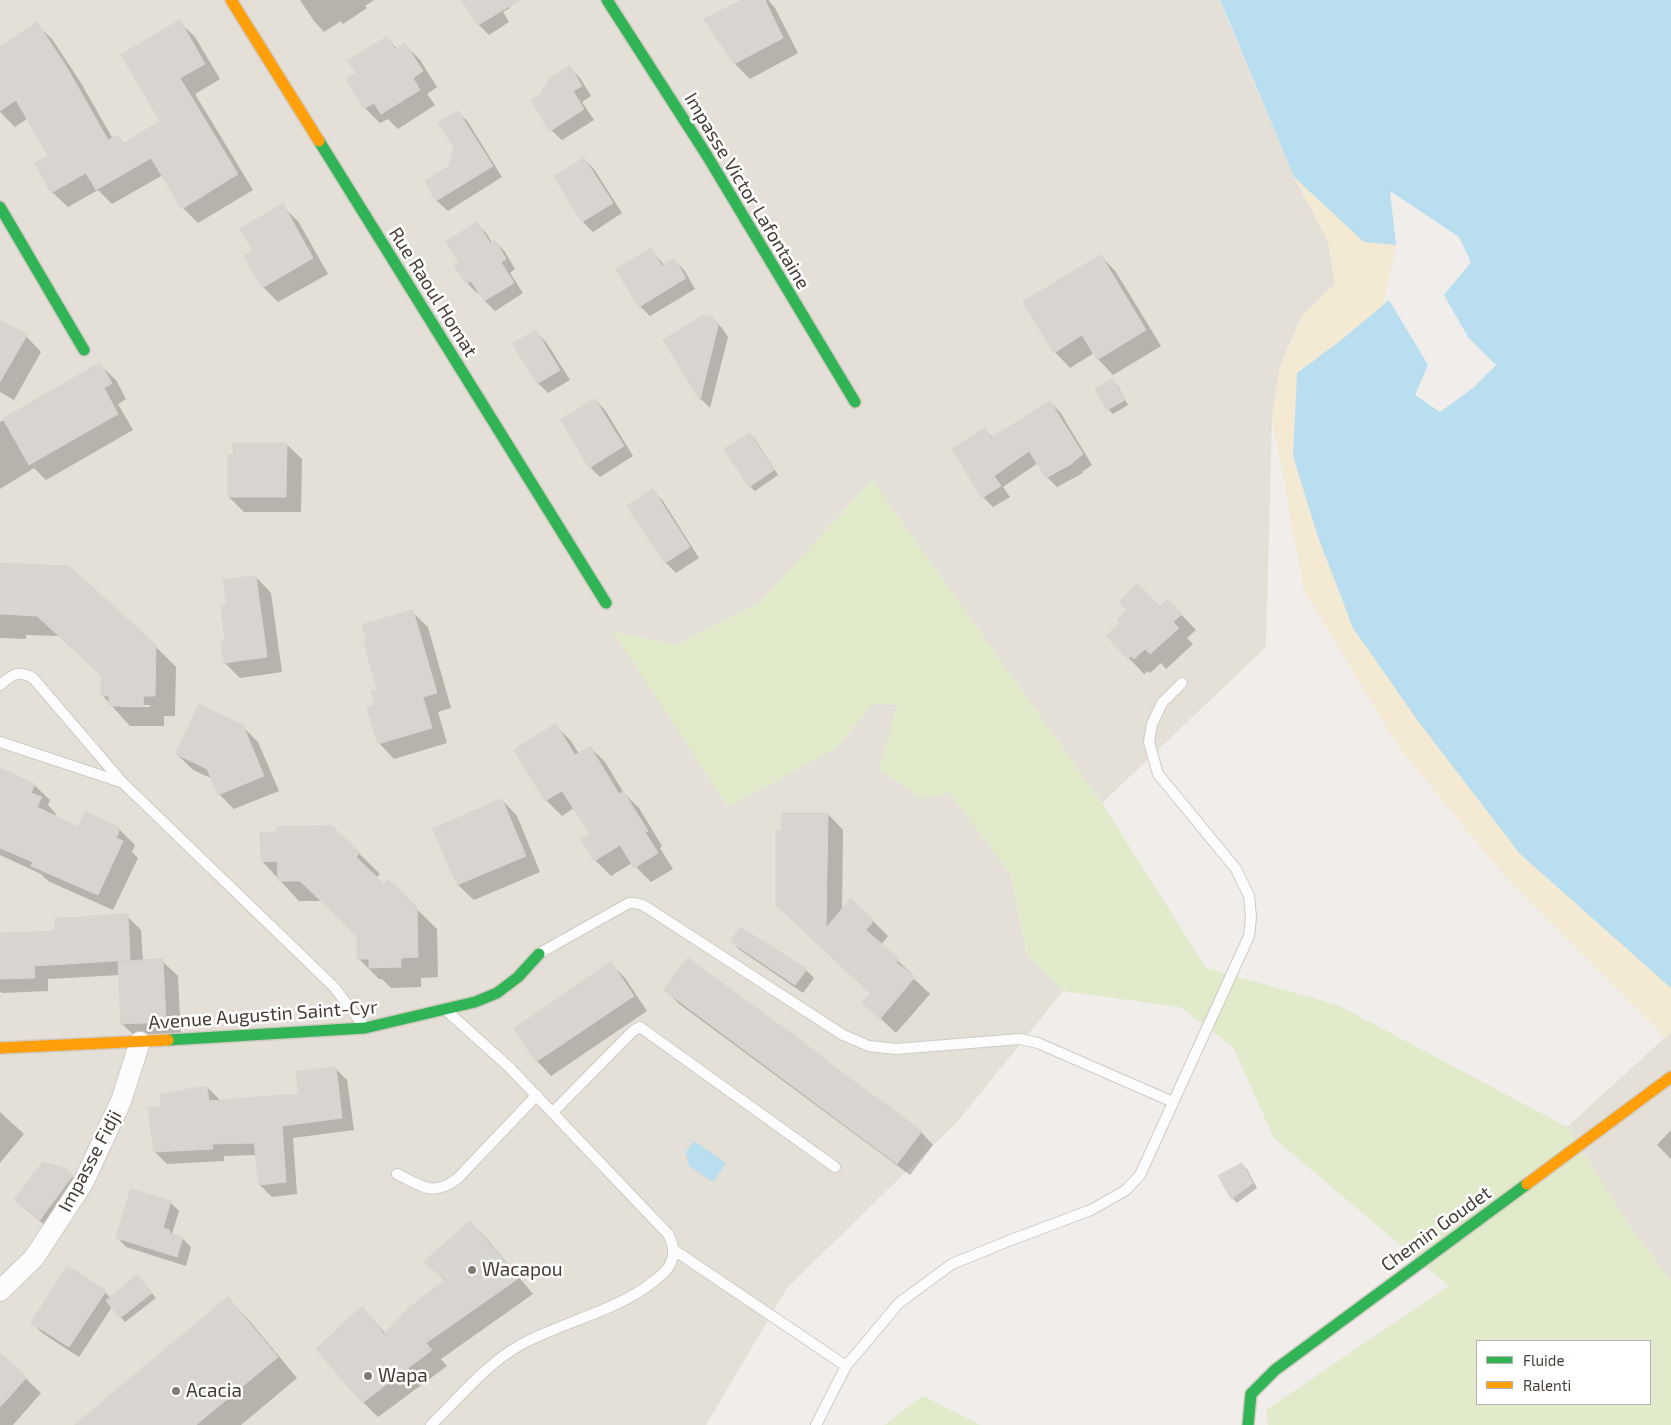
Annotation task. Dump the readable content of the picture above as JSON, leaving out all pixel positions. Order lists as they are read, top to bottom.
{
  "streets": {
    "street": [
      "Impasse Victor Lafontaine",
      "Rue Raoul Homat",
      "Avenue Augustin Saint-Cyr",
      "Impasse Fidji",
      "Chemin Goudet"
    ]
  },
  "crossings": [
    ["Avenue Augustin Saint-Cyr", "Impasse Fidji"]
  ],
  "places": ["Wacapou", "Wapa", "Acacia"],
  "legend": ["Fluide", "Ralenti"]
}
